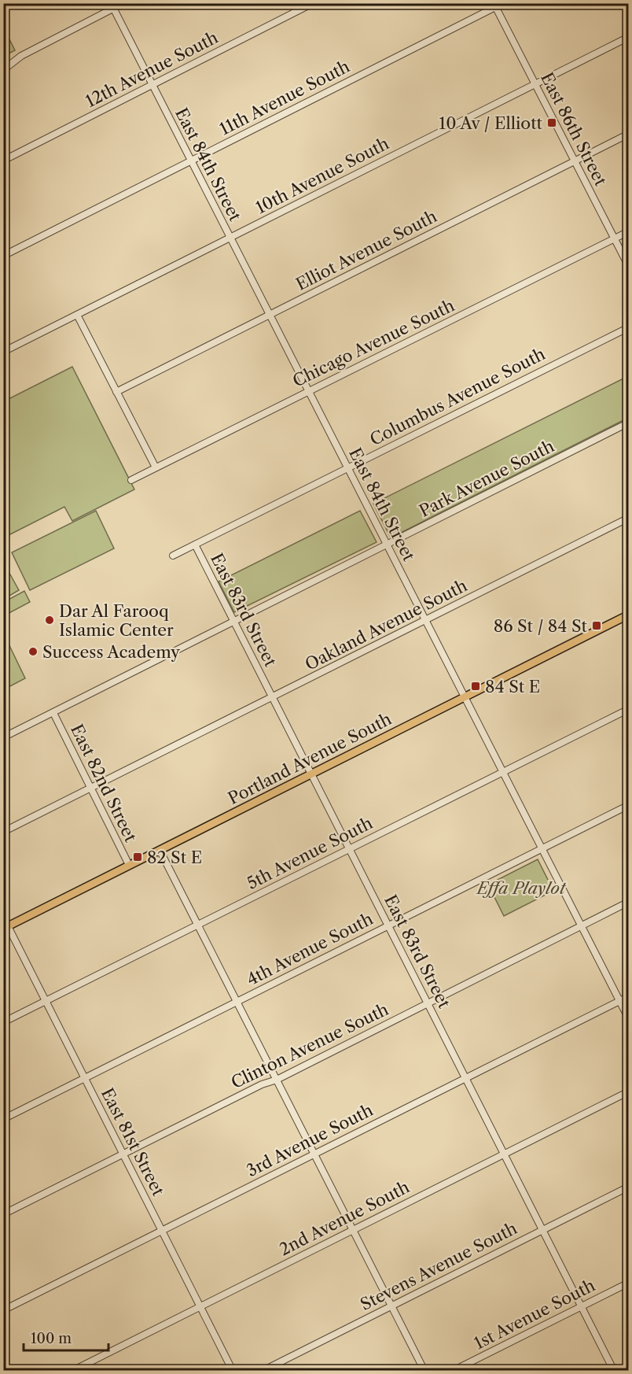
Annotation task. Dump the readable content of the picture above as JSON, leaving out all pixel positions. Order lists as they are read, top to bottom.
{
  "streets": {
    "main road": ["Portland Avenue South"],
    "street": [
      "12th Avenue South",
      "11th Avenue South",
      "East 86th Street",
      "East 84th Street",
      "10th Avenue South",
      "Elliot Avenue South",
      "Chicago Avenue South",
      "Columbus Avenue South",
      "Park Avenue South",
      "East 83rd Street",
      "Oakland Avenue South",
      "East 82nd Street",
      "5th Avenue South",
      "4th Avenue South",
      "Clinton Avenue South",
      "3rd Avenue South",
      "East 81st Street",
      "2nd Avenue South",
      "Stevens Avenue South",
      "1st Avenue South"
    ]
  },
  "crossings": [
    ["12th Avenue South", "East 84th Street"],
    ["11th Avenue South", "East 86th Street"],
    ["11th Avenue South", "East 84th Street"],
    ["East 86th Street", "10th Avenue South"],
    ["East 86th Street", "Elliot Avenue South"],
    ["East 86th Street", "Chicago Avenue South"],
    ["East 84th Street", "10th Avenue South"],
    ["East 84th Street", "Elliot Avenue South"],
    ["East 84th Street", "Chicago Avenue South"],
    ["East 84th Street", "Columbus Avenue South"],
    ["East 84th Street", "Park Avenue South"],
    ["East 84th Street", "Oakland Avenue South"],
    ["East 84th Street", "Portland Avenue South"],
    ["East 84th Street", "5th Avenue South"],
    ["East 84th Street", "4th Avenue South"],
    ["East 84th Street", "Clinton Avenue South"],
    ["East 84th Street", "3rd Avenue South"],
    ["Columbus Avenue South", "East 83rd Street"],
    ["Park Avenue South", "East 83rd Street"],
    ["Park Avenue South", "East 82nd Street"],
    ["East 83rd Street", "Oakland Avenue South"],
    ["East 83rd Street", "Portland Avenue South"],
    ["East 83rd Street", "5th Avenue South"],
    ["East 83rd Street", "4th Avenue South"],
    ["East 83rd Street", "Clinton Avenue South"],
    ["East 83rd Street", "3rd Avenue South"],
    ["East 83rd Street", "2nd Avenue South"],
    ["East 83rd Street", "Stevens Avenue South"],
    ["East 83rd Street", "1st Avenue South"],
    ["Oakland Avenue South", "East 82nd Street"],
    ["Portland Avenue South", "East 82nd Street"],
    ["Portland Avenue South", "East 81st Street"],
    ["East 82nd Street", "5th Avenue South"],
    ["East 82nd Street", "4th Avenue South"],
    ["East 82nd Street", "Clinton Avenue South"],
    ["East 82nd Street", "3rd Avenue South"],
    ["East 82nd Street", "2nd Avenue South"],
    ["East 82nd Street", "Stevens Avenue South"],
    ["5th Avenue South", "East 81st Street"],
    ["4th Avenue South", "East 81st Street"],
    ["Clinton Avenue South", "East 81st Street"],
    ["3rd Avenue South", "East 81st Street"],
    ["East 81st Street", "2nd Avenue South"]
  ],
  "parks": ["Effa Playlot"],
  "places": {
    "transit": [
      "10 Av / Elliott",
      "86 St / 84 St",
      "84 St E",
      "82 St E"
    ],
    "other": ["Dar Al Farooq Islamic Center", "Success Academy"]
  },
  "scale_bar": "100 m"
}
